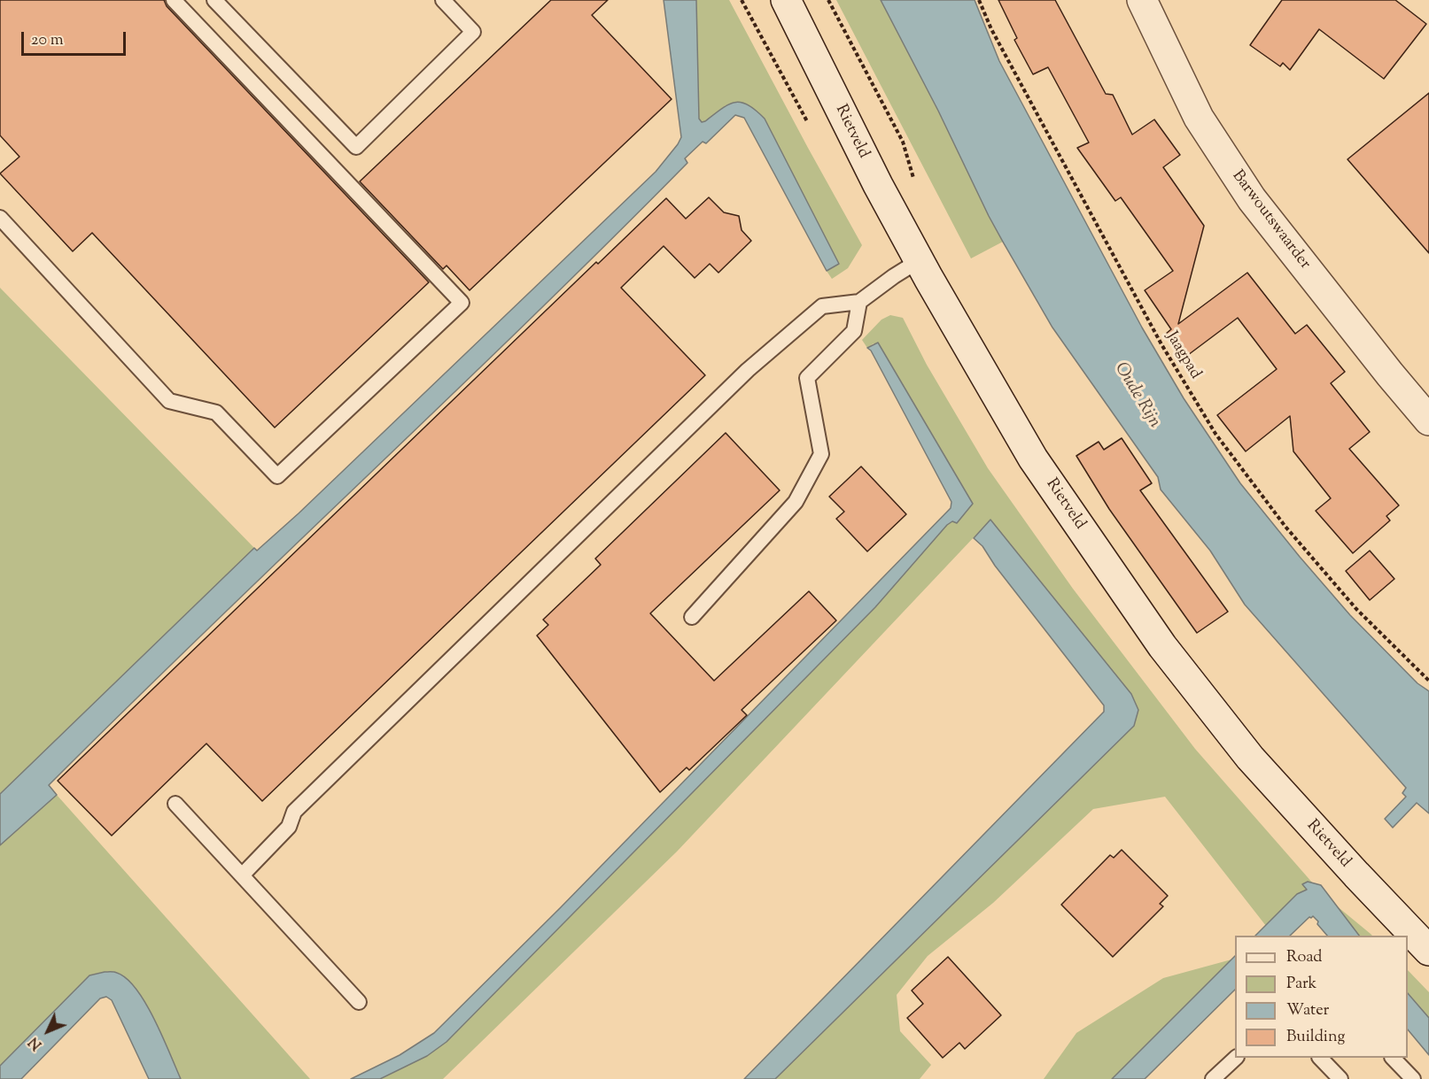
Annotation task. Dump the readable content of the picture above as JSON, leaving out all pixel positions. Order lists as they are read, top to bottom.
{
  "streets": {
    "main road": ["Rietveld", "Barwoutswaarder"],
    "path": ["Jaagpad"]
  },
  "water": ["Oude Rijn"],
  "legend": [
    "Road",
    "Park",
    "Water",
    "Building"
  ],
  "scale_bar": "20 m",
  "north": "bottom left"
}
